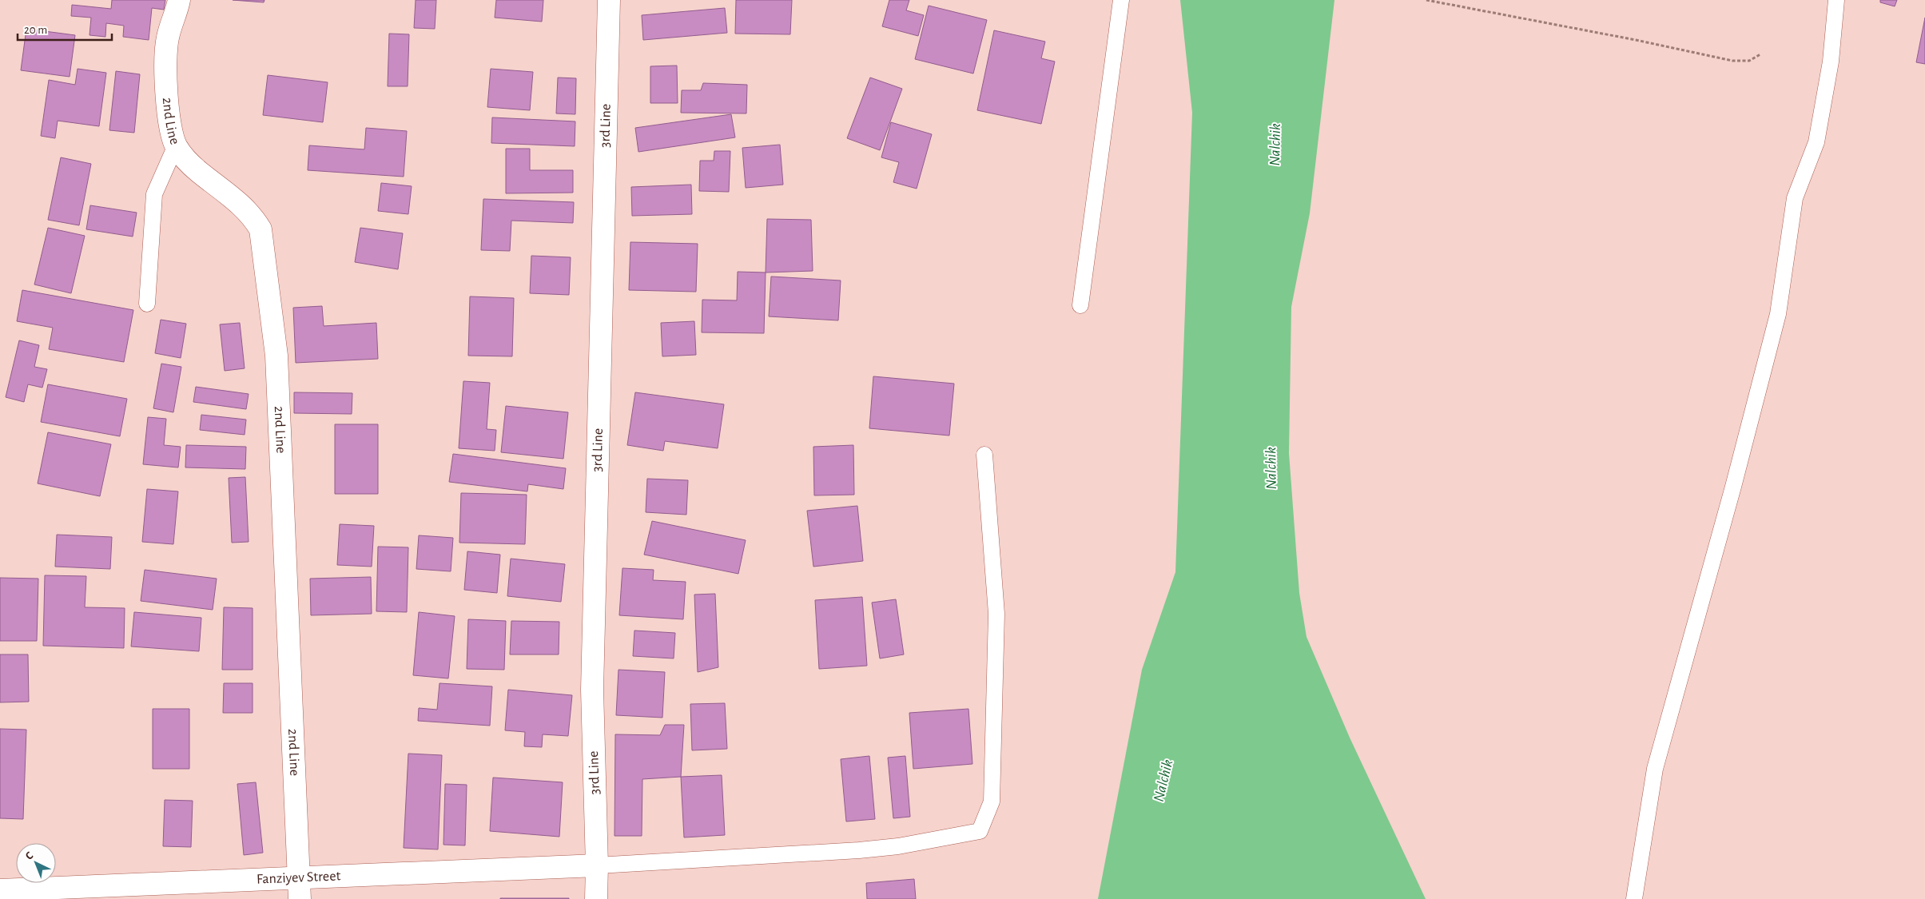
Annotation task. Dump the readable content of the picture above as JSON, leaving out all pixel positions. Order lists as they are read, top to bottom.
{
  "streets": {
    "street": ["2nd Line", "3rd Line", "Fanziyev Street"]
  },
  "crossings": [
    ["2nd Line", "Fanziyev Street"],
    ["3rd Line", "Fanziyev Street"]
  ],
  "water": ["Nalchik"],
  "scale_bar": "20 m",
  "north": "top left"
}
